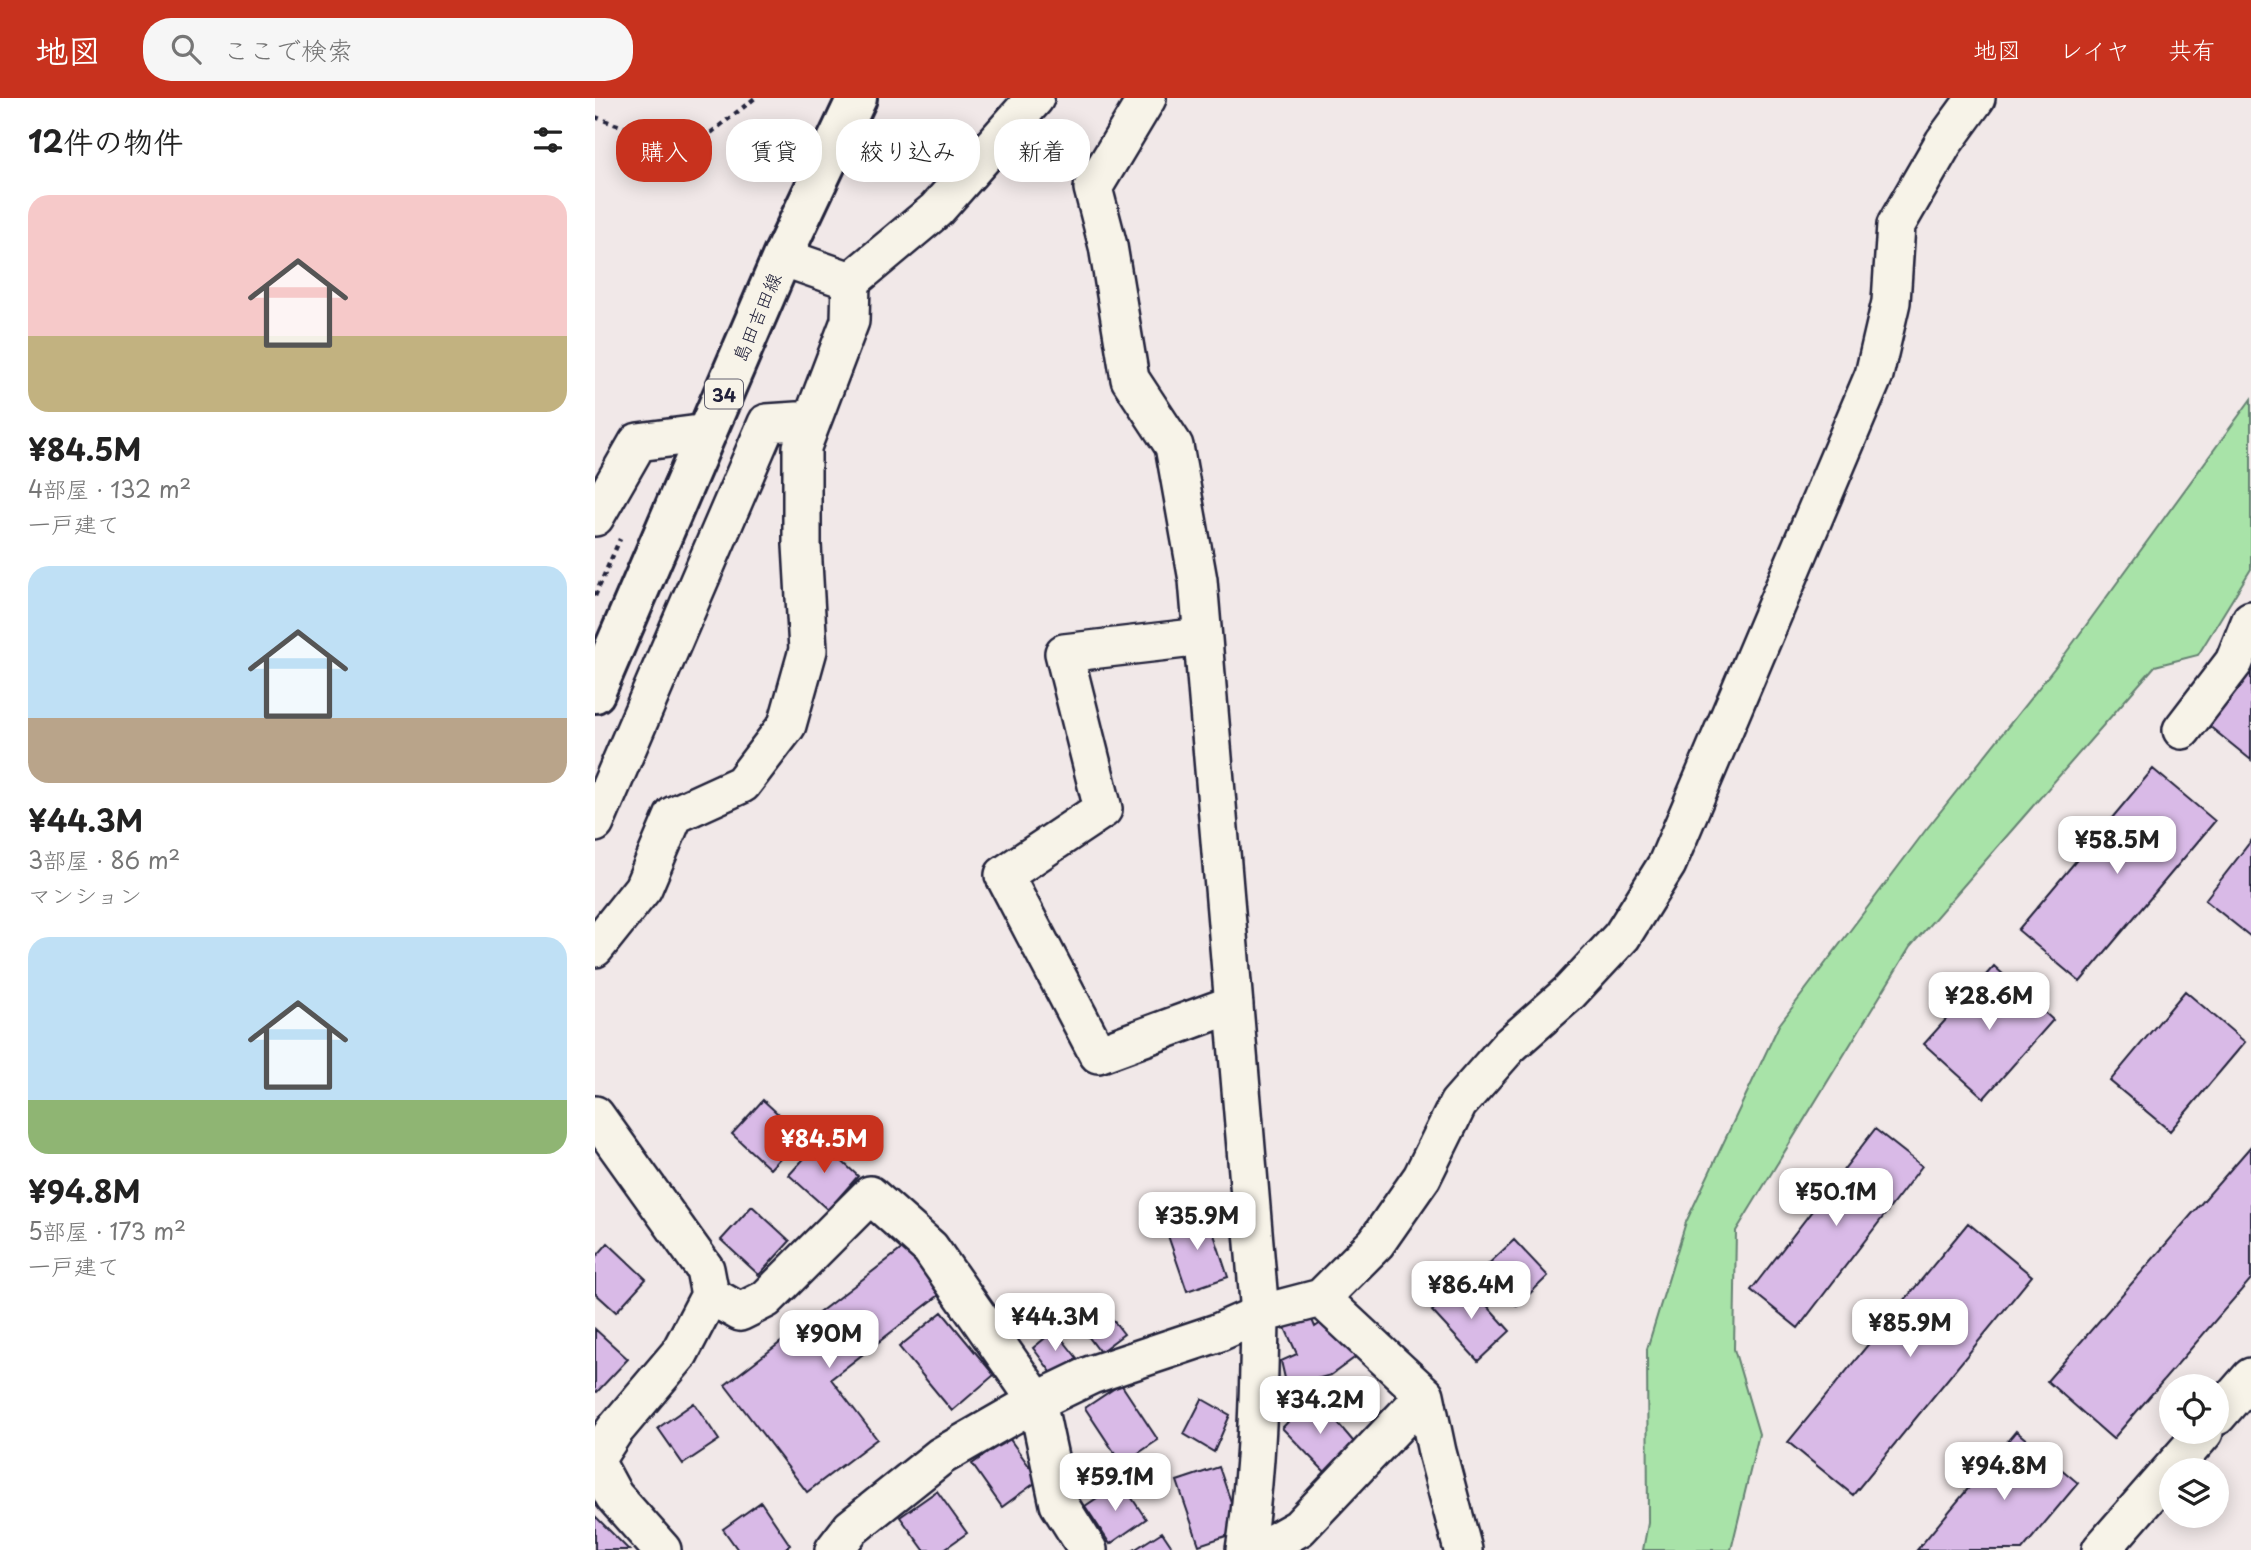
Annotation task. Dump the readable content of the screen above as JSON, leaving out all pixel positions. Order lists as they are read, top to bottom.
{
  "streets": {
    "main road": ["島田吉田線", "34"]
  },
  "page": {
    "header": "地図",
    "search": "ここで検索",
    "nav": ["地図", "レイヤ", "共有"],
    "heading": "12件の物件",
    "chip": [
      "購入",
      "賃貸",
      "絞り込み",
      "新着"
    ],
    "list": [
      {
        "name": "¥84.5M",
        "note": "4部屋 · 132 m² · 一戸建て"
      },
      {
        "name": "¥44.3M",
        "note": "3部屋 · 86 m² · マンション"
      },
      {
        "name": "¥94.8M",
        "note": "5部屋 · 173 m² · 一戸建て"
      }
    ],
    "price": [
      "¥58.5M",
      "¥28.6M",
      "¥84.5M",
      "¥50.1M",
      "¥35.9M",
      "¥86.4M",
      "¥44.3M",
      "¥85.9M",
      "¥90M",
      "¥34.2M",
      "¥94.8M",
      "¥59.1M"
    ]
  }
}
